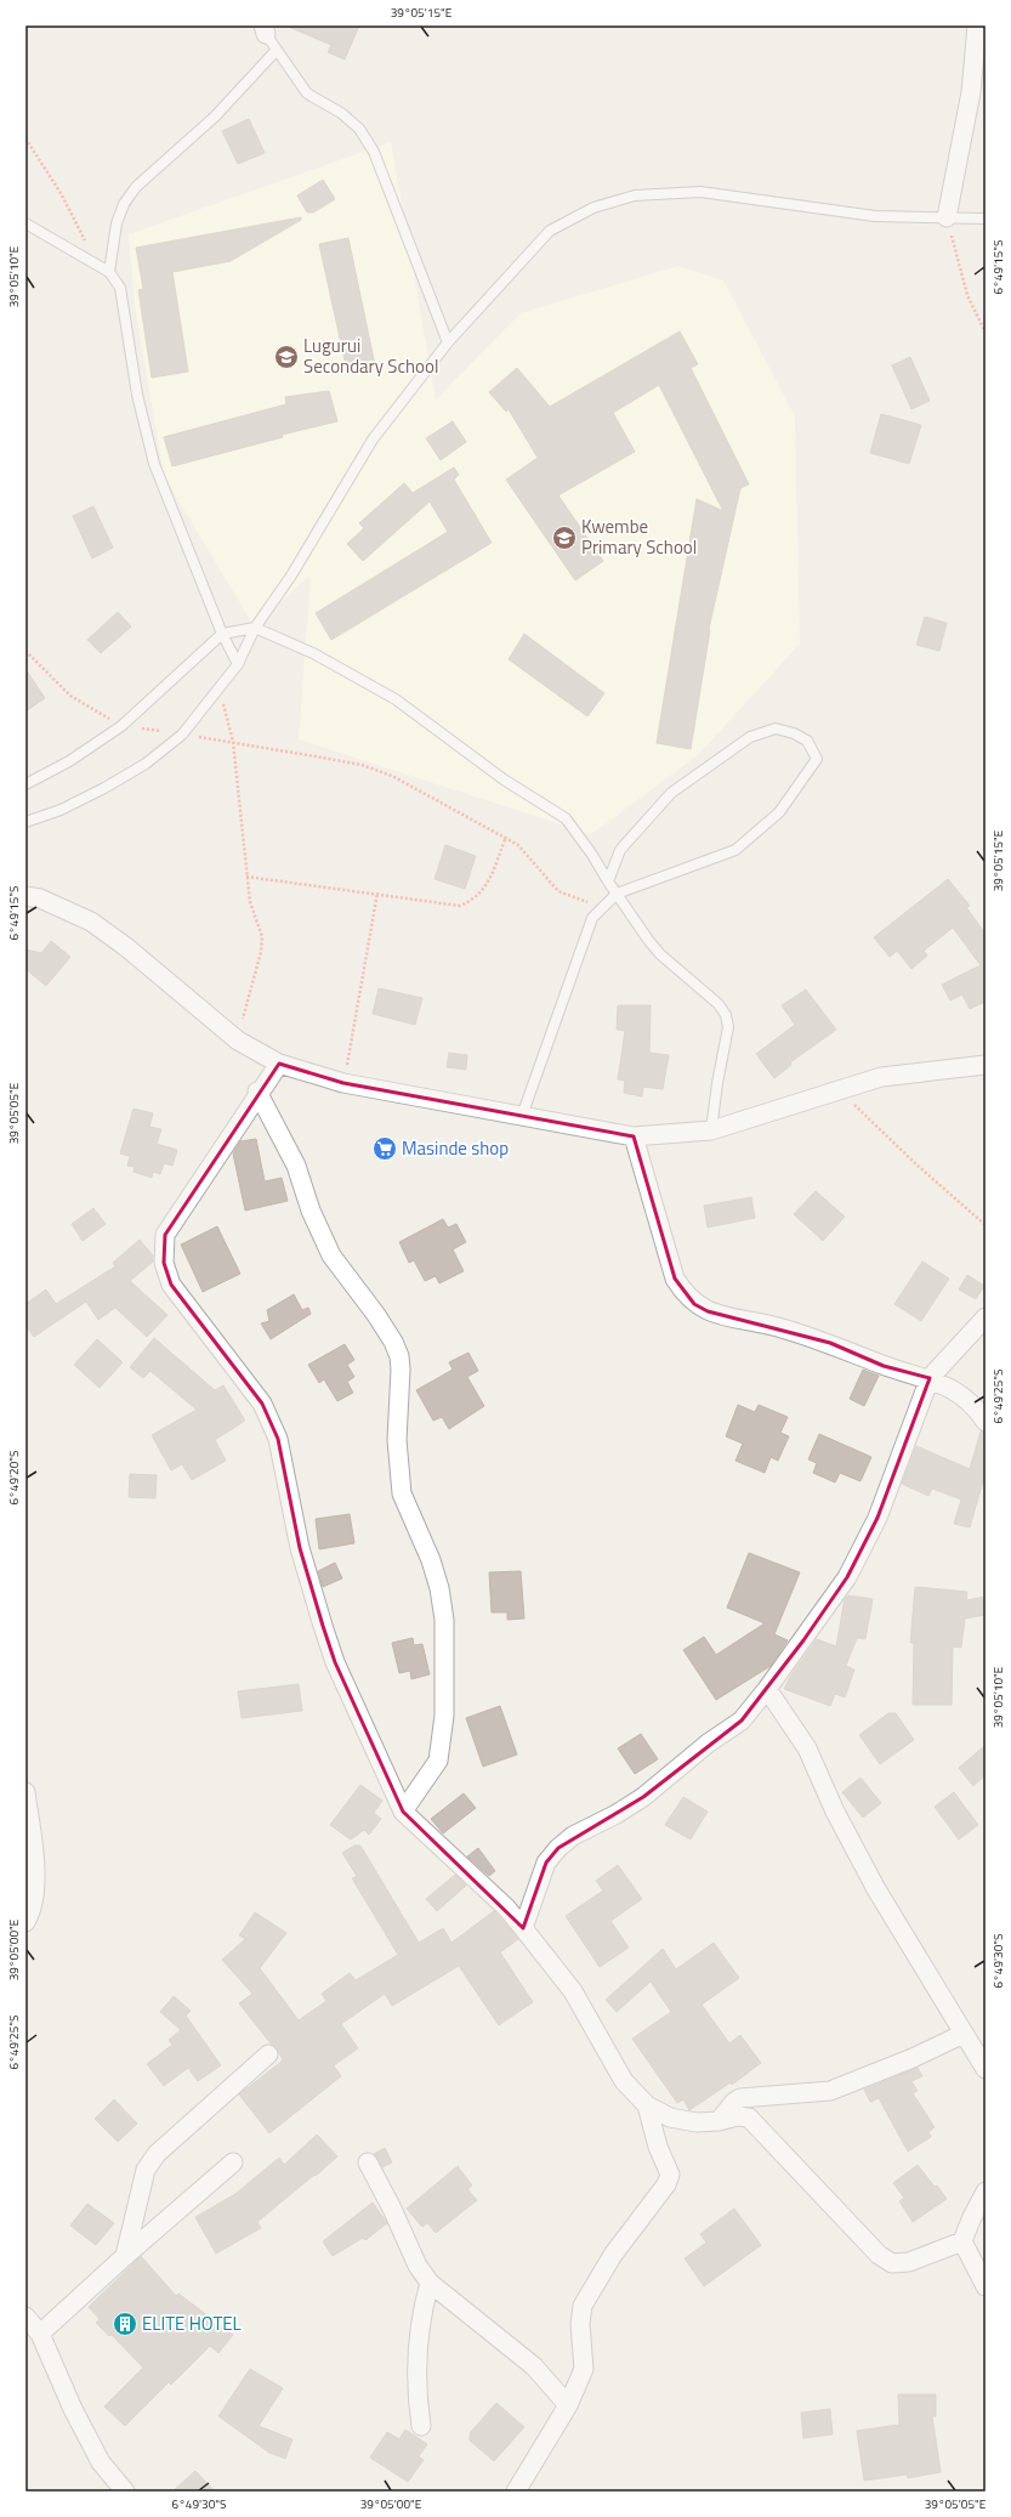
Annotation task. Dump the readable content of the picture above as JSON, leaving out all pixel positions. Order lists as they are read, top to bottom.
{
  "places": {
    "school or university": ["Lugurui Secondary School", "Kwembe Primary School"],
    "supermarket": ["Masinde shop"],
    "building": ["ELITE HOTEL"]
  },
  "coordinates": [
    "39°05'15\"E",
    "6°49'15\"S",
    "39°05'10\"E",
    "39°05'05\"E",
    "6°49'25\"S",
    "6°49'20\"S",
    "39°05'00\"E",
    "6°49'30\"S"
  ]
}
